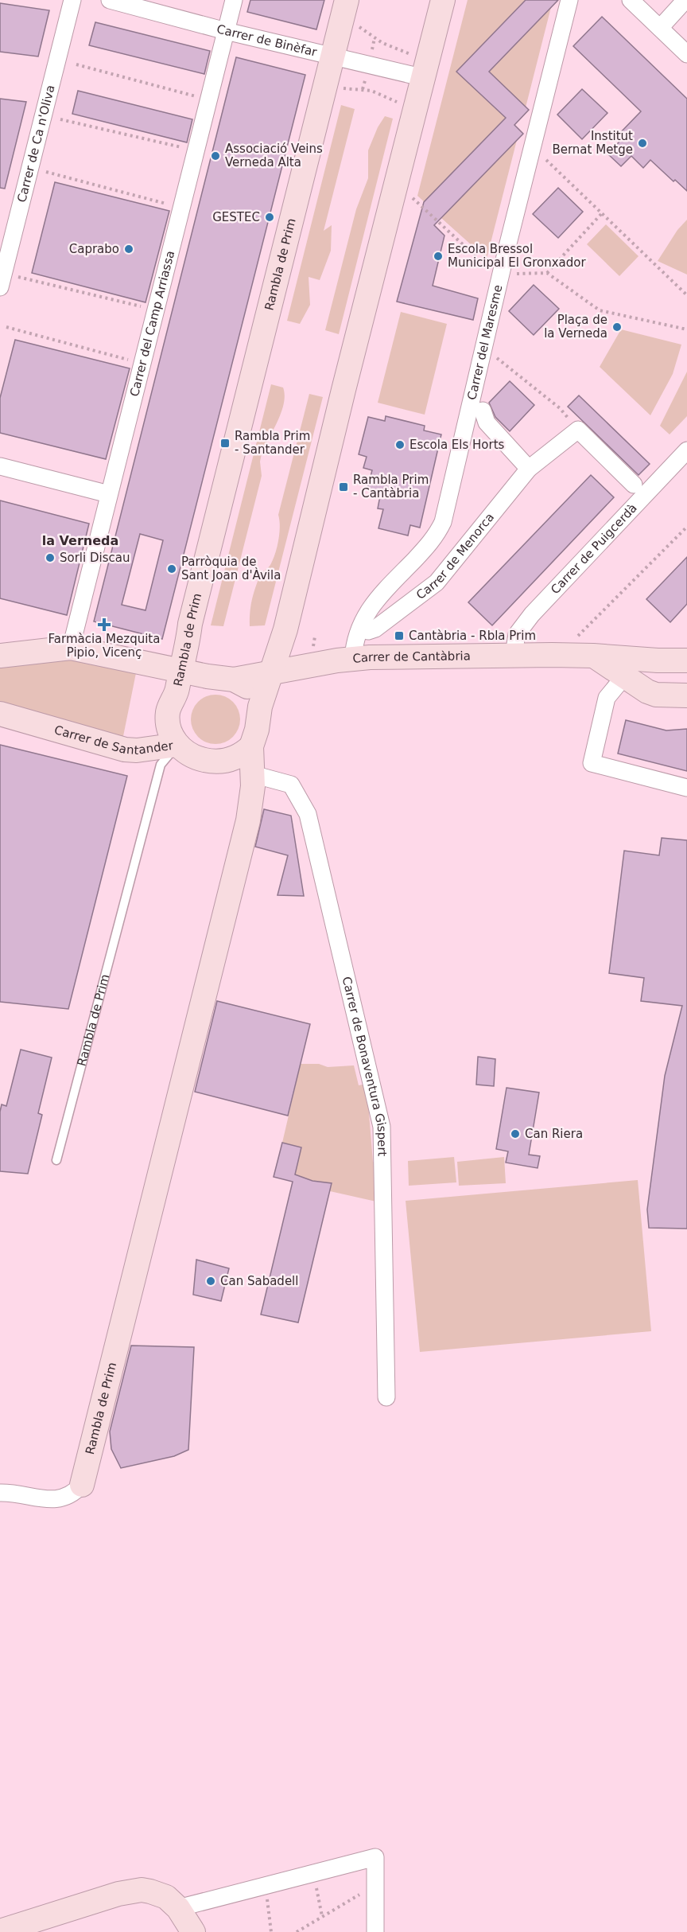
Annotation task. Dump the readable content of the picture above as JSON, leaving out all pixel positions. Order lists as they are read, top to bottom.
{
  "streets": {
    "main road": ["Rambla de Prim", "Carrer de Cantàbria", "Carrer de Santander"],
    "street": [
      "Carrer de Binèfar",
      "Carrer de Ca n'Oliva",
      "Carrer del Camp Arriassa",
      "Carrer del Maresme",
      "Carrer de Puigcerdà",
      "Carrer de Menorca",
      "Carrer de Bonaventura Gispert"
    ]
  },
  "crossings": [
    ["Carrer de Binèfar", "Rambla de Prim"],
    ["Carrer de Binèfar", "Carrer del Camp Arriassa"],
    ["Rambla de Prim", "Carrer de Cantàbria"],
    ["Rambla de Prim", "Carrer de Santander"],
    ["Rambla de Prim", "Carrer de Bonaventura Gispert"],
    ["Carrer del Maresme", "Carrer de Cantàbria"],
    ["Carrer de Puigcerdà", "Carrer de Cantàbria"],
    ["Carrer de Cantàbria", "Carrer de Santander"]
  ],
  "districts": ["la Verneda"],
  "places": {
    "other": [
      "Institut Bernat Metge",
      "Associació Veins Verneda Alta",
      "GESTEC",
      "Caprabo",
      "Escola Bressol Municipal El Gronxador",
      "Plaça de la Verneda",
      "Escola Els Horts",
      "Sorli Discau",
      "Parròquia de Sant Joan d'Àvila",
      "Can Riera",
      "Can Sabadell"
    ],
    "transit": ["Rambla Prim - Santander", "Rambla Prim - Cantàbria", "Cantàbria - Rbla Prim"],
    "health": ["Farmàcia Mezquita Pipio, Vicenç"]
  }
}
